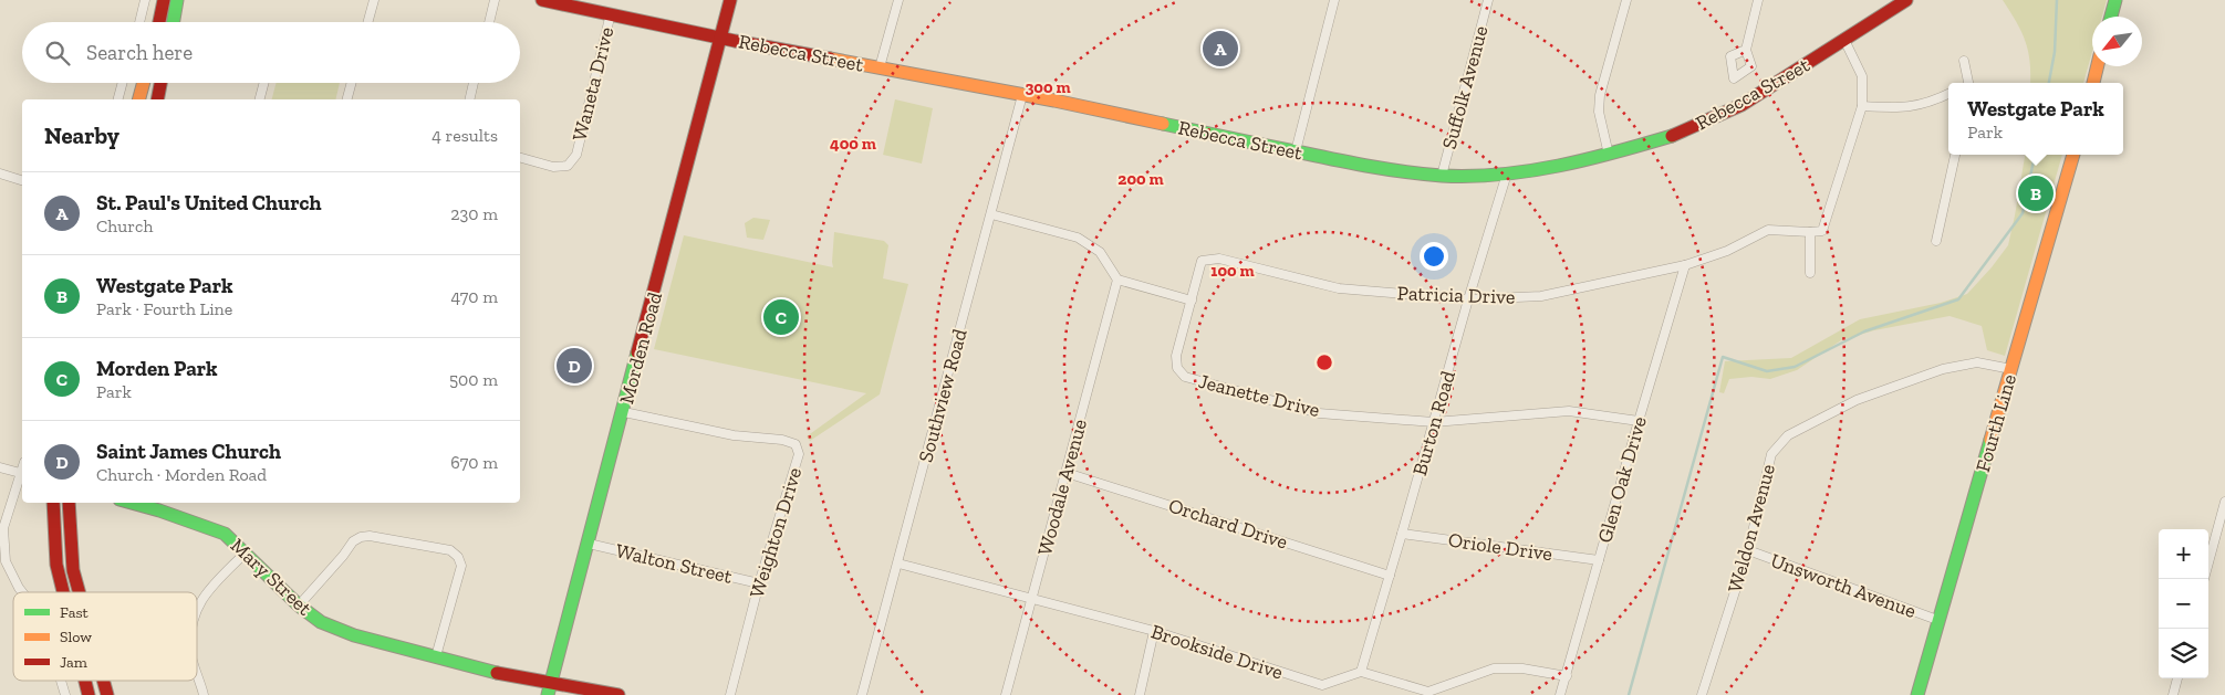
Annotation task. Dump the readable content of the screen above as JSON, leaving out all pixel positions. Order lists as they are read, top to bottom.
{
  "streets": {
    "main road": [
      "Rebecca Street",
      "Morden Road",
      "Fourth Line",
      "Mary Street"
    ],
    "street": [
      "Waneta Drive",
      "Suffolk Avenue",
      "Patricia Drive",
      "Southview Road",
      "Jeanette Drive",
      "Burton Road",
      "Glen Oak Drive",
      "Woodale Avenue",
      "Orchard Drive",
      "Weldon Avenue",
      "Weighton Drive",
      "Oriole Drive",
      "Walton Street",
      "Unsworth Avenue",
      "Brookside Drive"
    ]
  },
  "crossings": [
    ["Rebecca Street", "Waneta Drive"],
    ["Rebecca Street", "Suffolk Avenue"],
    ["Rebecca Street", "Morden Road"],
    ["Rebecca Street", "Southview Road"],
    ["Rebecca Street", "Burton Road"],
    ["Patricia Drive", "Jeanette Drive"],
    ["Patricia Drive", "Burton Road"],
    ["Patricia Drive", "Glen Oak Drive"],
    ["Morden Road", "Weighton Drive"],
    ["Morden Road", "Walton Street"],
    ["Morden Road", "Mary Street"],
    ["Southview Road", "Brookside Drive"],
    ["Jeanette Drive", "Burton Road"],
    ["Jeanette Drive", "Glen Oak Drive"],
    ["Burton Road", "Orchard Drive"],
    ["Burton Road", "Oriole Drive"],
    ["Burton Road", "Brookside Drive"],
    ["Fourth Line", "Weldon Avenue"],
    ["Fourth Line", "Unsworth Avenue"],
    ["Glen Oak Drive", "Oriole Drive"],
    ["Woodale Avenue", "Orchard Drive"],
    ["Woodale Avenue", "Brookside Drive"],
    ["Weldon Avenue", "Unsworth Avenue"],
    ["Weighton Drive", "Walton Street"]
  ],
  "legend": ["Fast", "Slow", "Jam"],
  "north": "bottom left",
  "page": {
    "search": "Search here",
    "pins": [
      "A",
      "B",
      "C",
      "D"
    ],
    "popup": ["Westgate Park", "Park"],
    "heading": ["Nearby", "4 results"],
    "list": [
      {
        "mark": "A",
        "name": "St. Paul's United Church",
        "note": "Church",
        "value": "230 m"
      },
      {
        "mark": "B",
        "name": "Westgate Park",
        "note": "Park · Fourth Line",
        "value": "470 m"
      },
      {
        "mark": "C",
        "name": "Morden Park",
        "note": "Park",
        "value": "500 m"
      },
      {
        "mark": "D",
        "name": "Saint James Church",
        "note": "Church · Morden Road",
        "value": "670 m"
      }
    ],
    "map_buttons": ["+", "−"]
  },
  "rings": [
    "300 m",
    "400 m",
    "200 m",
    "100 m"
  ]
}
